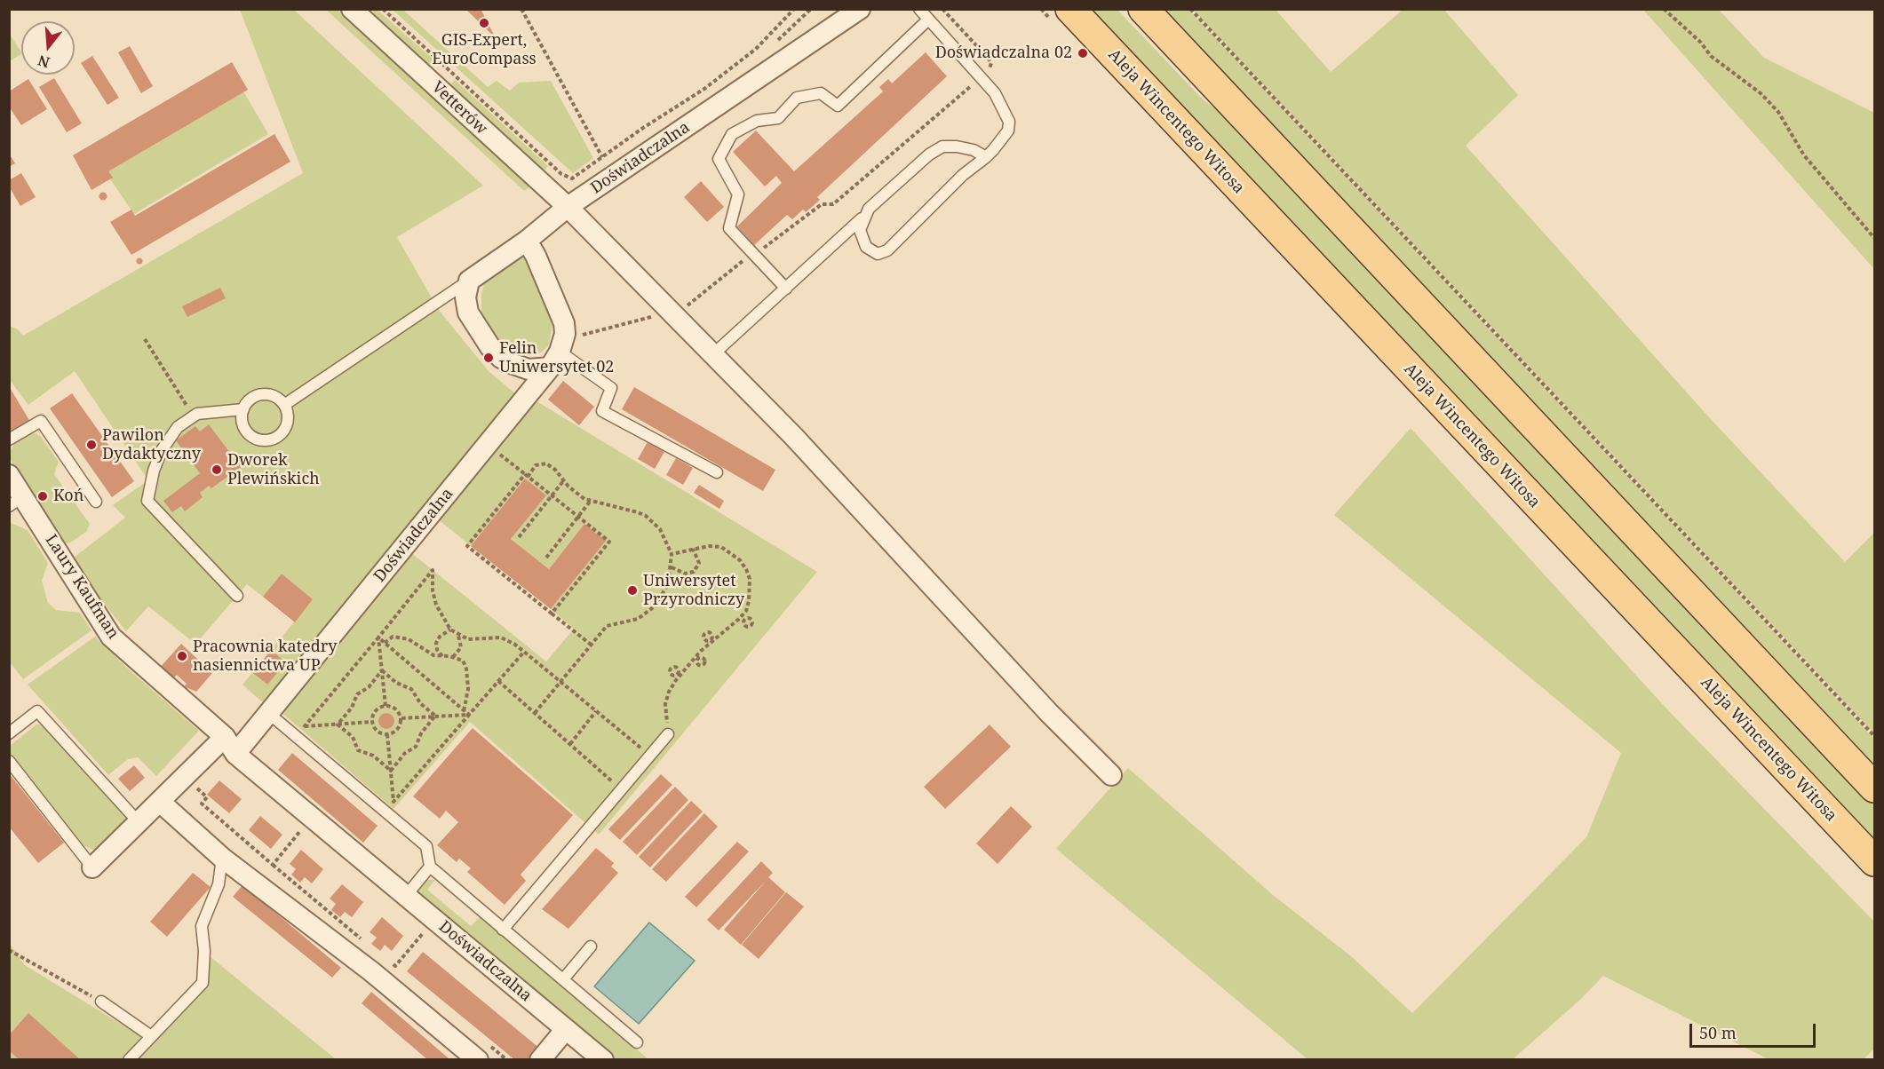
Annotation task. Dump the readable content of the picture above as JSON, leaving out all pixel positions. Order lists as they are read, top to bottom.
{
  "streets": {
    "main road": ["Aleja Wincentego Witosa"],
    "street": ["Vetterów", "Doświadczalna", "Laury Kaufman"]
  },
  "crossings": [
    ["Vetterów", "Doświadczalna"],
    ["Doświadczalna", "Laury Kaufman"]
  ],
  "places": [
    "GIS-Expert, EuroCompass",
    "Doświadczalna 02",
    "Felin Uniwersytet 02",
    "Pawilon Dydaktyczny",
    "Dworek Plewińskich",
    "Koń",
    "Uniwersytet Przyrodniczy",
    "Pracownia katedry nasiennictwa UP"
  ],
  "scale_bar": "50 m",
  "north": "bottom"
}
